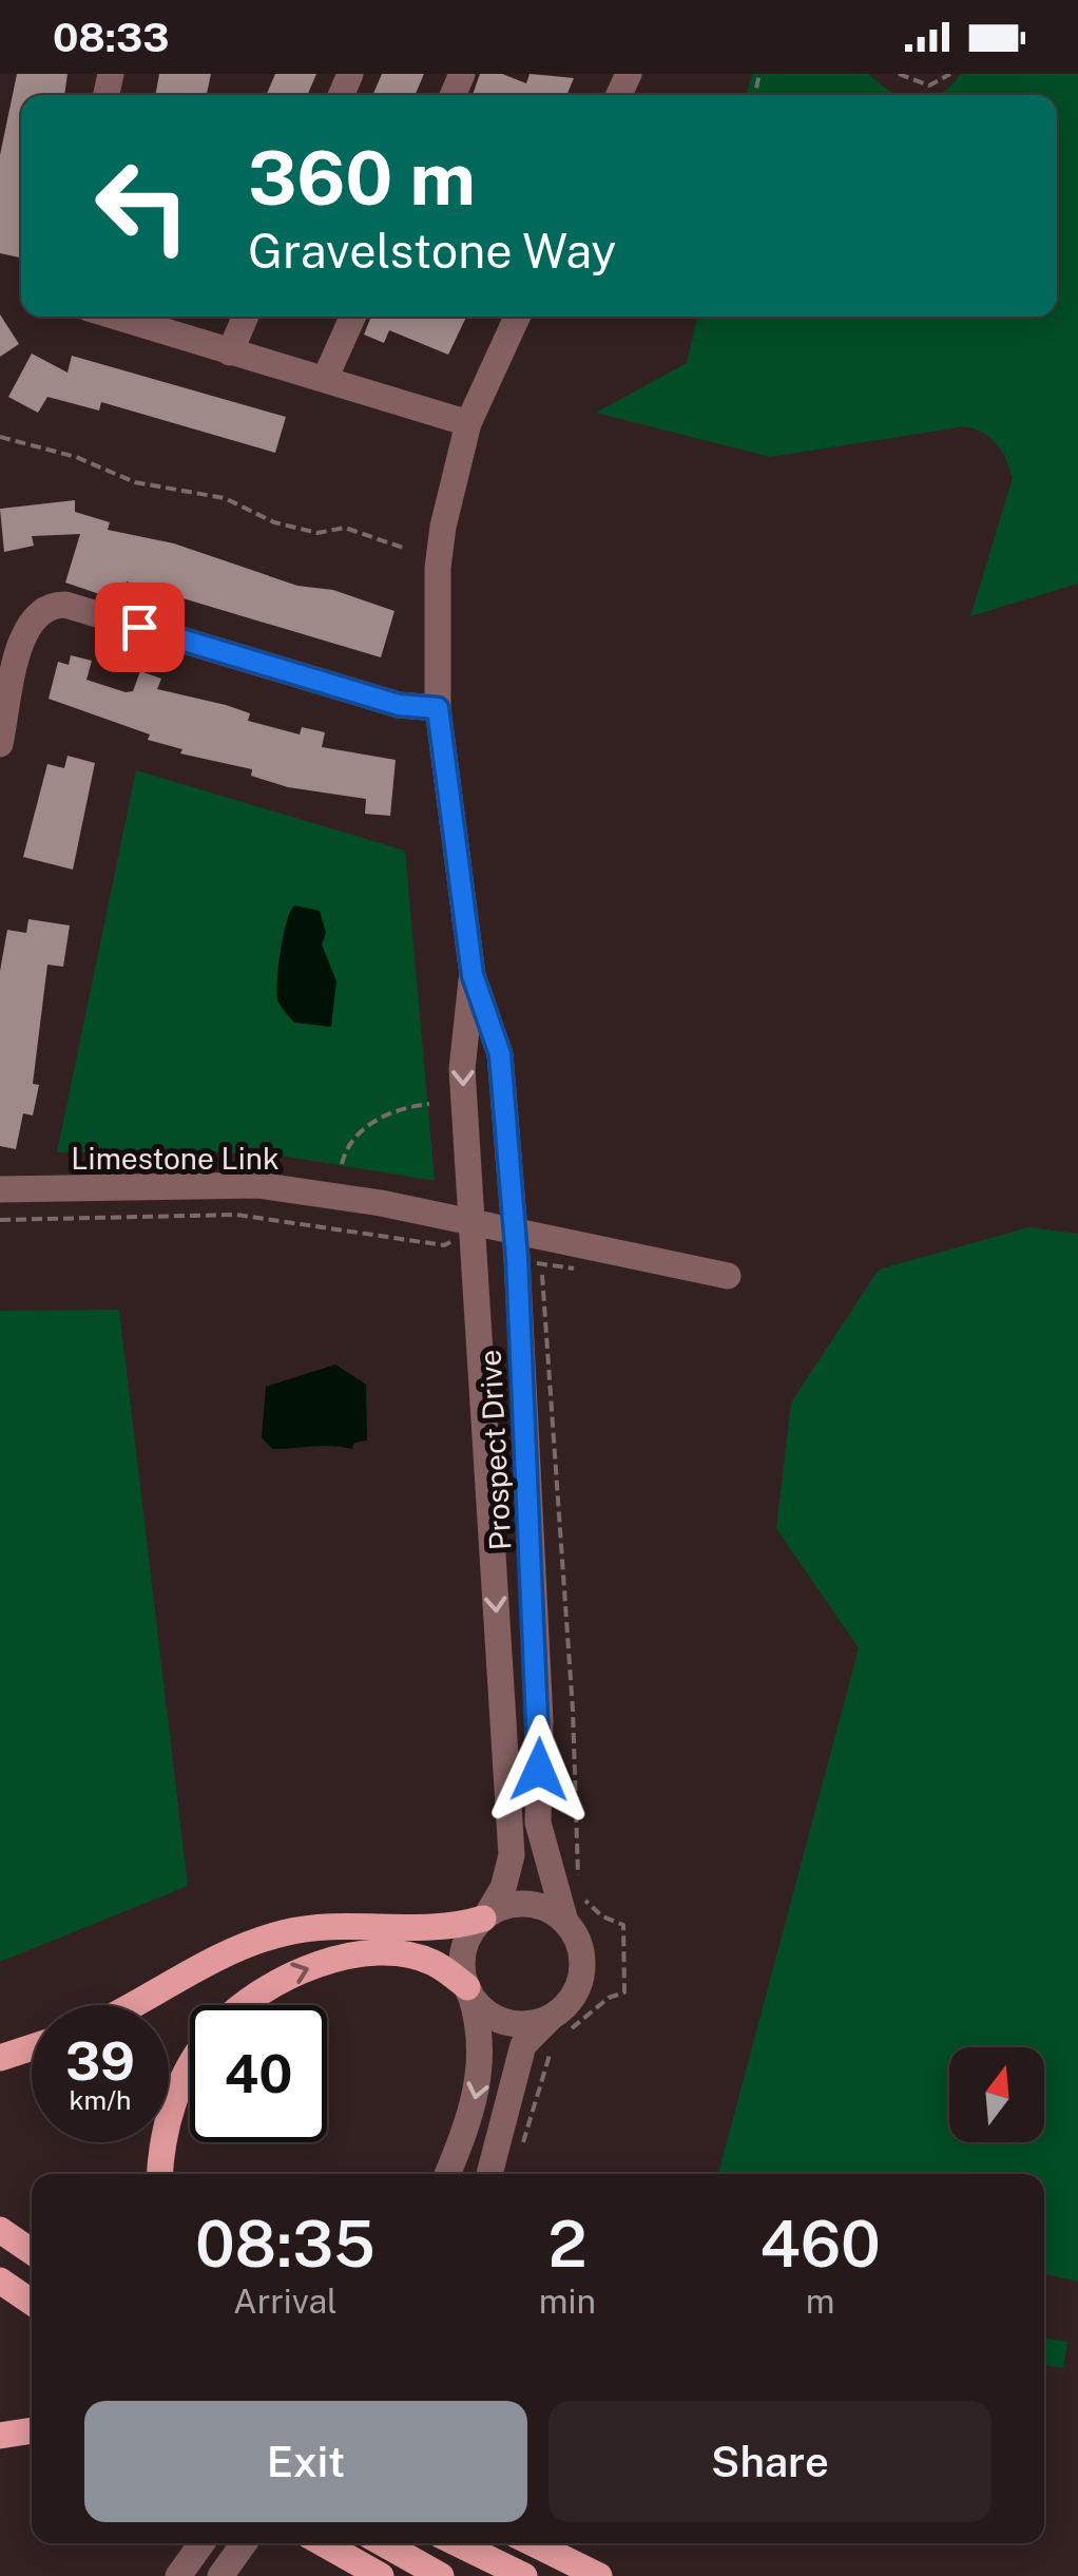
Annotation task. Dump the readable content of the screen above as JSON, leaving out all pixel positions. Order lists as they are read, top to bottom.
{
  "streets": {
    "street": ["Limestone Link", "Prospect Drive"]
  },
  "crossings": [
    ["Limestone Link", "Prospect Drive"]
  ],
  "north": "top",
  "page": {
    "status": "08:33",
    "turn": ["360 m", "Gravelstone Way"],
    "speed": "39 km/h",
    "limit": "40",
    "eta": [
      "08:35",
      "Arrival",
      "2",
      "min",
      "460",
      "m"
    ],
    "buttons": ["Exit", "Share"]
  }
}
